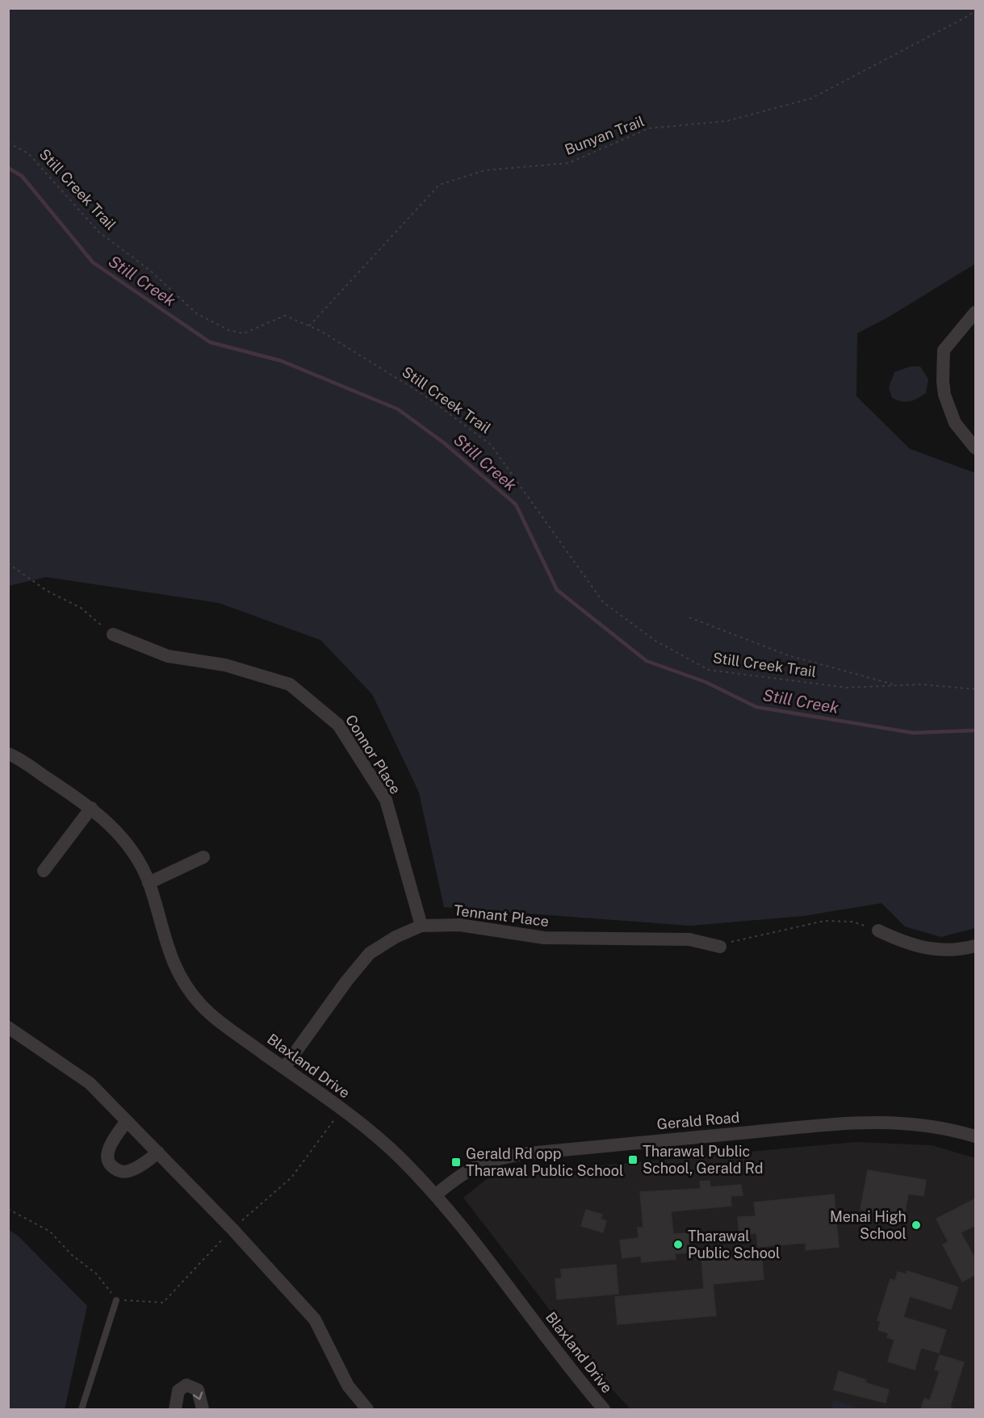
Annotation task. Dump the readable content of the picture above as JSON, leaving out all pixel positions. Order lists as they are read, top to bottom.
{
  "streets": {
    "street": [
      "Connor Place",
      "Tennant Place",
      "Blaxland Drive",
      "Gerald Road"
    ],
    "path": ["Bunyan Trail", "Still Creek Trail"]
  },
  "crossings": [
    ["Bunyan Trail", "Still Creek Trail"],
    ["Connor Place", "Tennant Place"],
    ["Tennant Place", "Blaxland Drive"],
    ["Blaxland Drive", "Gerald Road"]
  ],
  "water": ["Still Creek"],
  "places": {
    "transit": ["Tharawal Public School, Gerald Rd", "Gerald Rd opp Tharawal Public School"],
    "other": ["Menai High School", "Tharawal Public School"]
  }
}
